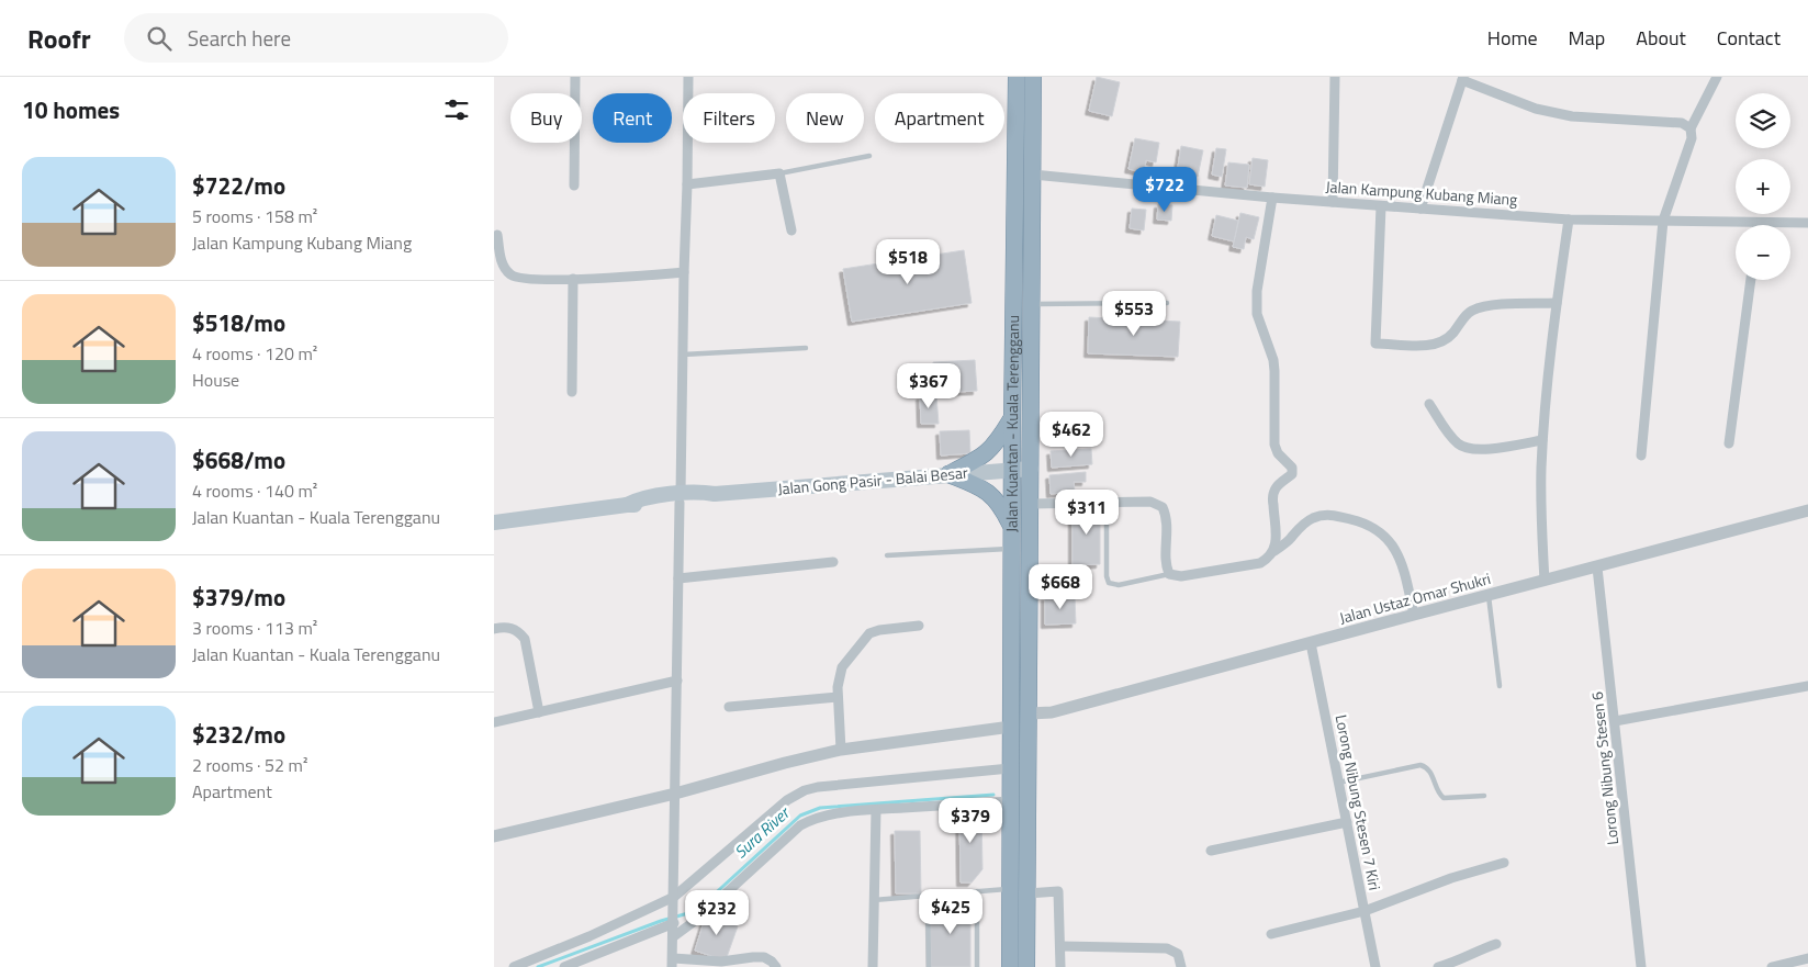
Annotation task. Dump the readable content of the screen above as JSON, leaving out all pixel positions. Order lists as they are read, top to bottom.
{
  "streets": {
    "highway": ["Jalan Kuantan - Kuala Terengganu"],
    "main road": ["Jalan Gong Pasir - Balai Besar"],
    "street": [
      "Jalan Kampung Kubang Miang",
      "Jalan Ustaz Omar Shukri",
      "Lorong Nibung Stesen 6",
      "Lorong Nibung Stesen 7 Kiri"
    ]
  },
  "crossings": [
    ["Jalan Kampung Kubang Miang", "Jalan Kuantan - Kuala Terengganu"],
    ["Jalan Kuantan - Kuala Terengganu", "Jalan Gong Pasir - Balai Besar"],
    ["Jalan Kuantan - Kuala Terengganu", "Jalan Ustaz Omar Shukri"],
    ["Jalan Ustaz Omar Shukri", "Lorong Nibung Stesen 6"],
    ["Jalan Ustaz Omar Shukri", "Lorong Nibung Stesen 7 Kiri"]
  ],
  "water": ["Sura River"],
  "page": {
    "header": "Roofr",
    "search": "Search here",
    "nav": [
      "Home",
      "Map",
      "About",
      "Contact"
    ],
    "heading": "10 homes",
    "map_buttons": ["+", "−"],
    "chip": [
      "Buy",
      "Rent",
      "Filters",
      "New",
      "Apartment"
    ],
    "list": [
      {
        "name": "$722/mo",
        "note": "5 rooms · 158 m² · Jalan Kampung Kubang Miang"
      },
      {
        "name": "$518/mo",
        "note": "4 rooms · 120 m² · House"
      },
      {
        "name": "$668/mo",
        "note": "4 rooms · 140 m² · Jalan Kuantan - Kuala Terengganu"
      },
      {
        "name": "$379/mo",
        "note": "3 rooms · 113 m² · Jalan Kuantan - Kuala Terengganu"
      },
      {
        "name": "$232/mo",
        "note": "2 rooms · 52 m² · Apartment"
      }
    ],
    "price": [
      "$722",
      "$518",
      "$553",
      "$367",
      "$462",
      "$311",
      "$668",
      "$379",
      "$425",
      "$232"
    ]
  }
}
